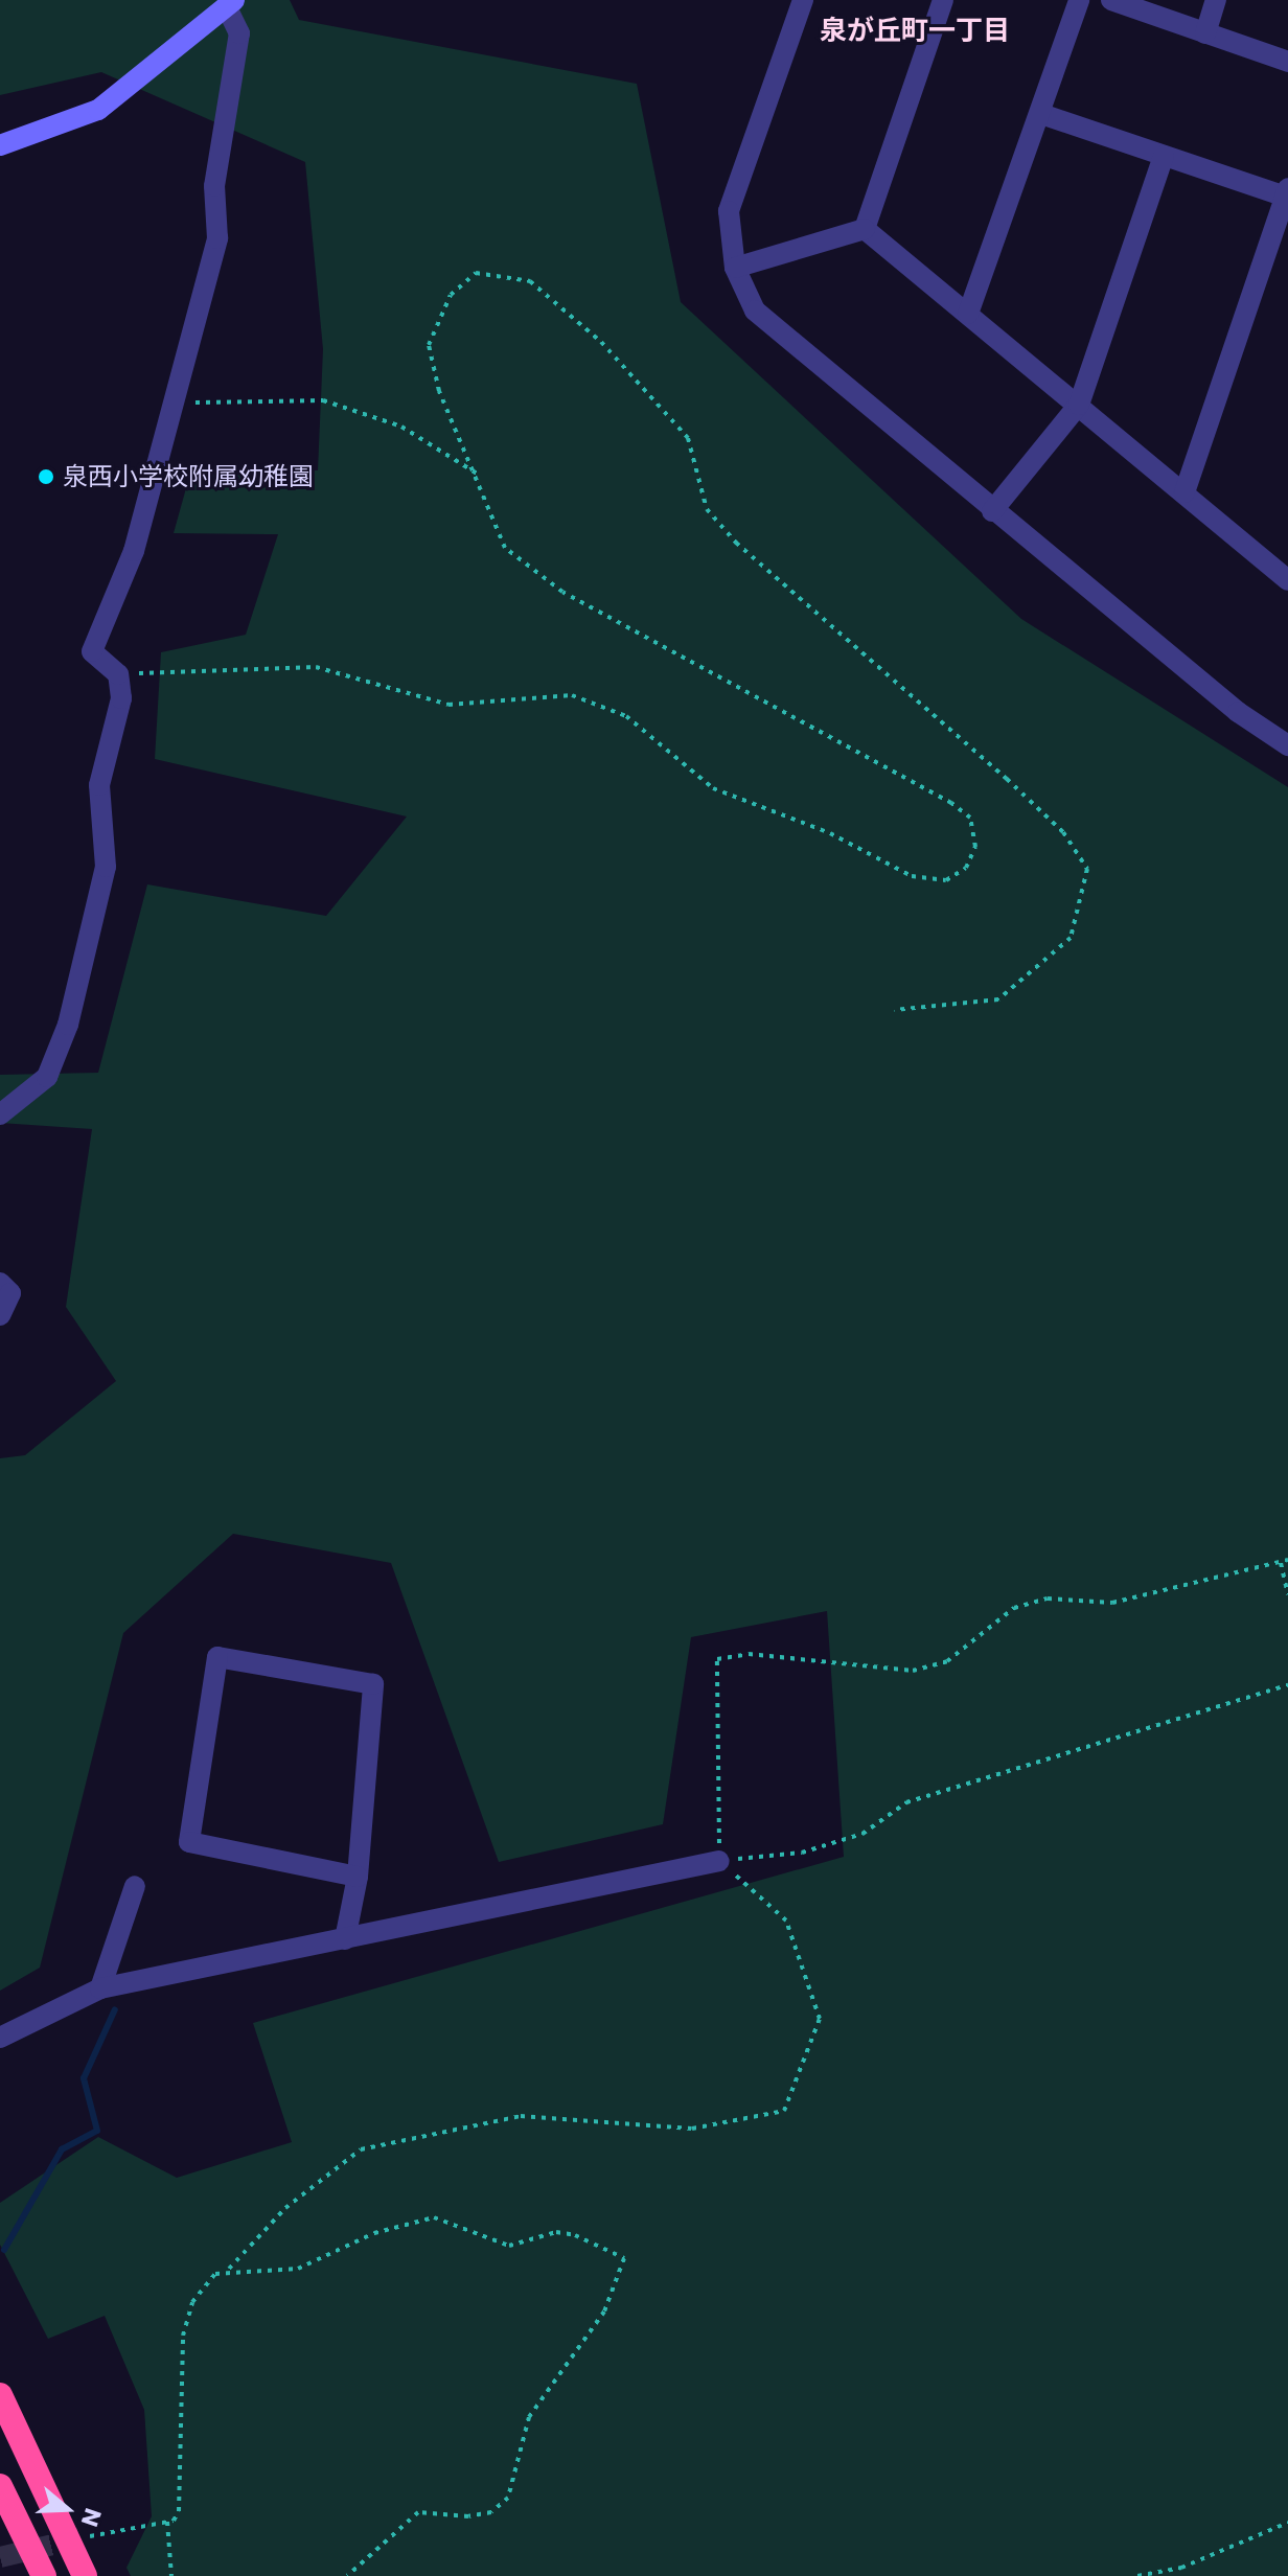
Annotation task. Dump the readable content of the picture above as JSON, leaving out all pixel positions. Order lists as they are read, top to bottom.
{
  "districts": ["泉が丘町一丁目"],
  "places": ["泉西小学校附属幼稚園"],
  "north": "right"
}
